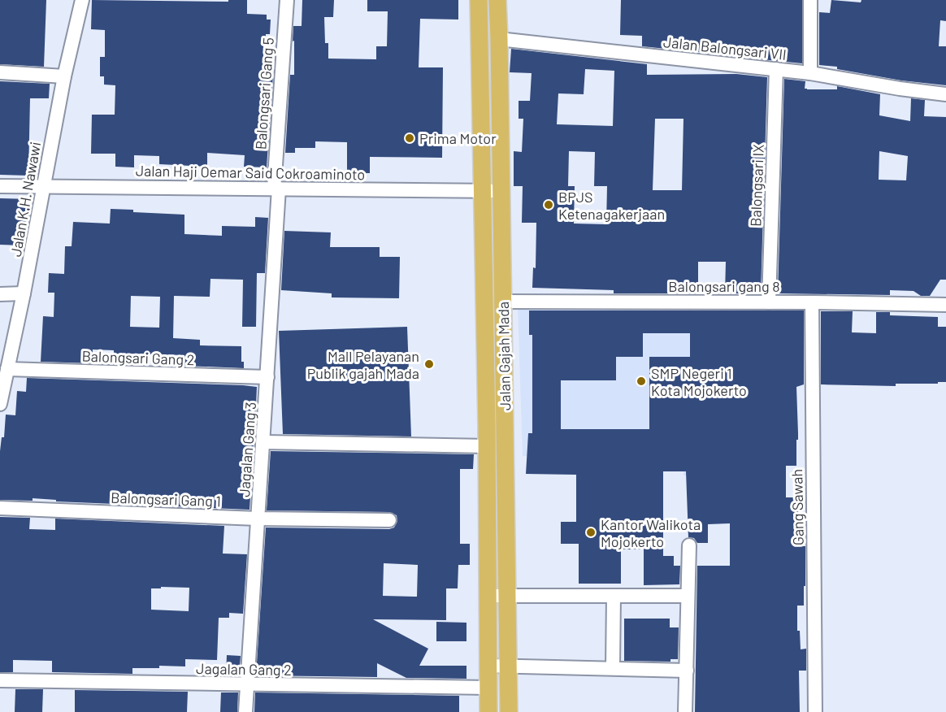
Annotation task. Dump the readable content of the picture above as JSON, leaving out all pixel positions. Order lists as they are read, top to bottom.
{
  "streets": {
    "main road": ["Jalan Gajah Mada"],
    "street": [
      "Jalan Balongsari VII",
      "Balongsari Gang 5",
      "Jalan Haji Oemar Said Cokroaminoto",
      "Balongsari IX",
      "Jalan K.H. Nawawi",
      "Balongsari gang 8",
      "Balongsari Gang 2",
      "Jagalan Gang 3",
      "Balongsari Gang 1",
      "Gang Sawah",
      "Jagalan Gang 2"
    ]
  },
  "crossings": [
    ["Jalan Balongsari VII", "Balongsari IX"],
    ["Jalan Balongsari VII", "Jalan Gajah Mada"],
    ["Balongsari Gang 5", "Jalan Haji Oemar Said Cokroaminoto"],
    ["Balongsari Gang 5", "Jagalan Gang 3"],
    ["Jalan Haji Oemar Said Cokroaminoto", "Jalan K.H. Nawawi"],
    ["Jalan Haji Oemar Said Cokroaminoto", "Jalan Gajah Mada"],
    ["Jalan Haji Oemar Said Cokroaminoto", "Jagalan Gang 3"],
    ["Balongsari IX", "Balongsari gang 8"],
    ["Jalan K.H. Nawawi", "Balongsari Gang 2"],
    ["Balongsari gang 8", "Jalan Gajah Mada"],
    ["Balongsari gang 8", "Gang Sawah"],
    ["Jalan Gajah Mada", "Jagalan Gang 2"],
    ["Balongsari Gang 2", "Jagalan Gang 3"],
    ["Jagalan Gang 3", "Balongsari Gang 1"],
    ["Jagalan Gang 3", "Jagalan Gang 2"]
  ],
  "places": [
    "Prima Motor",
    "BPJS Ketenagakerjaan",
    "Mall Pelayanan Publik gajah Mada",
    "SMP Negeri 1 Kota Mojokerto",
    "Kantor Walikota Mojokerto"
  ]
}
